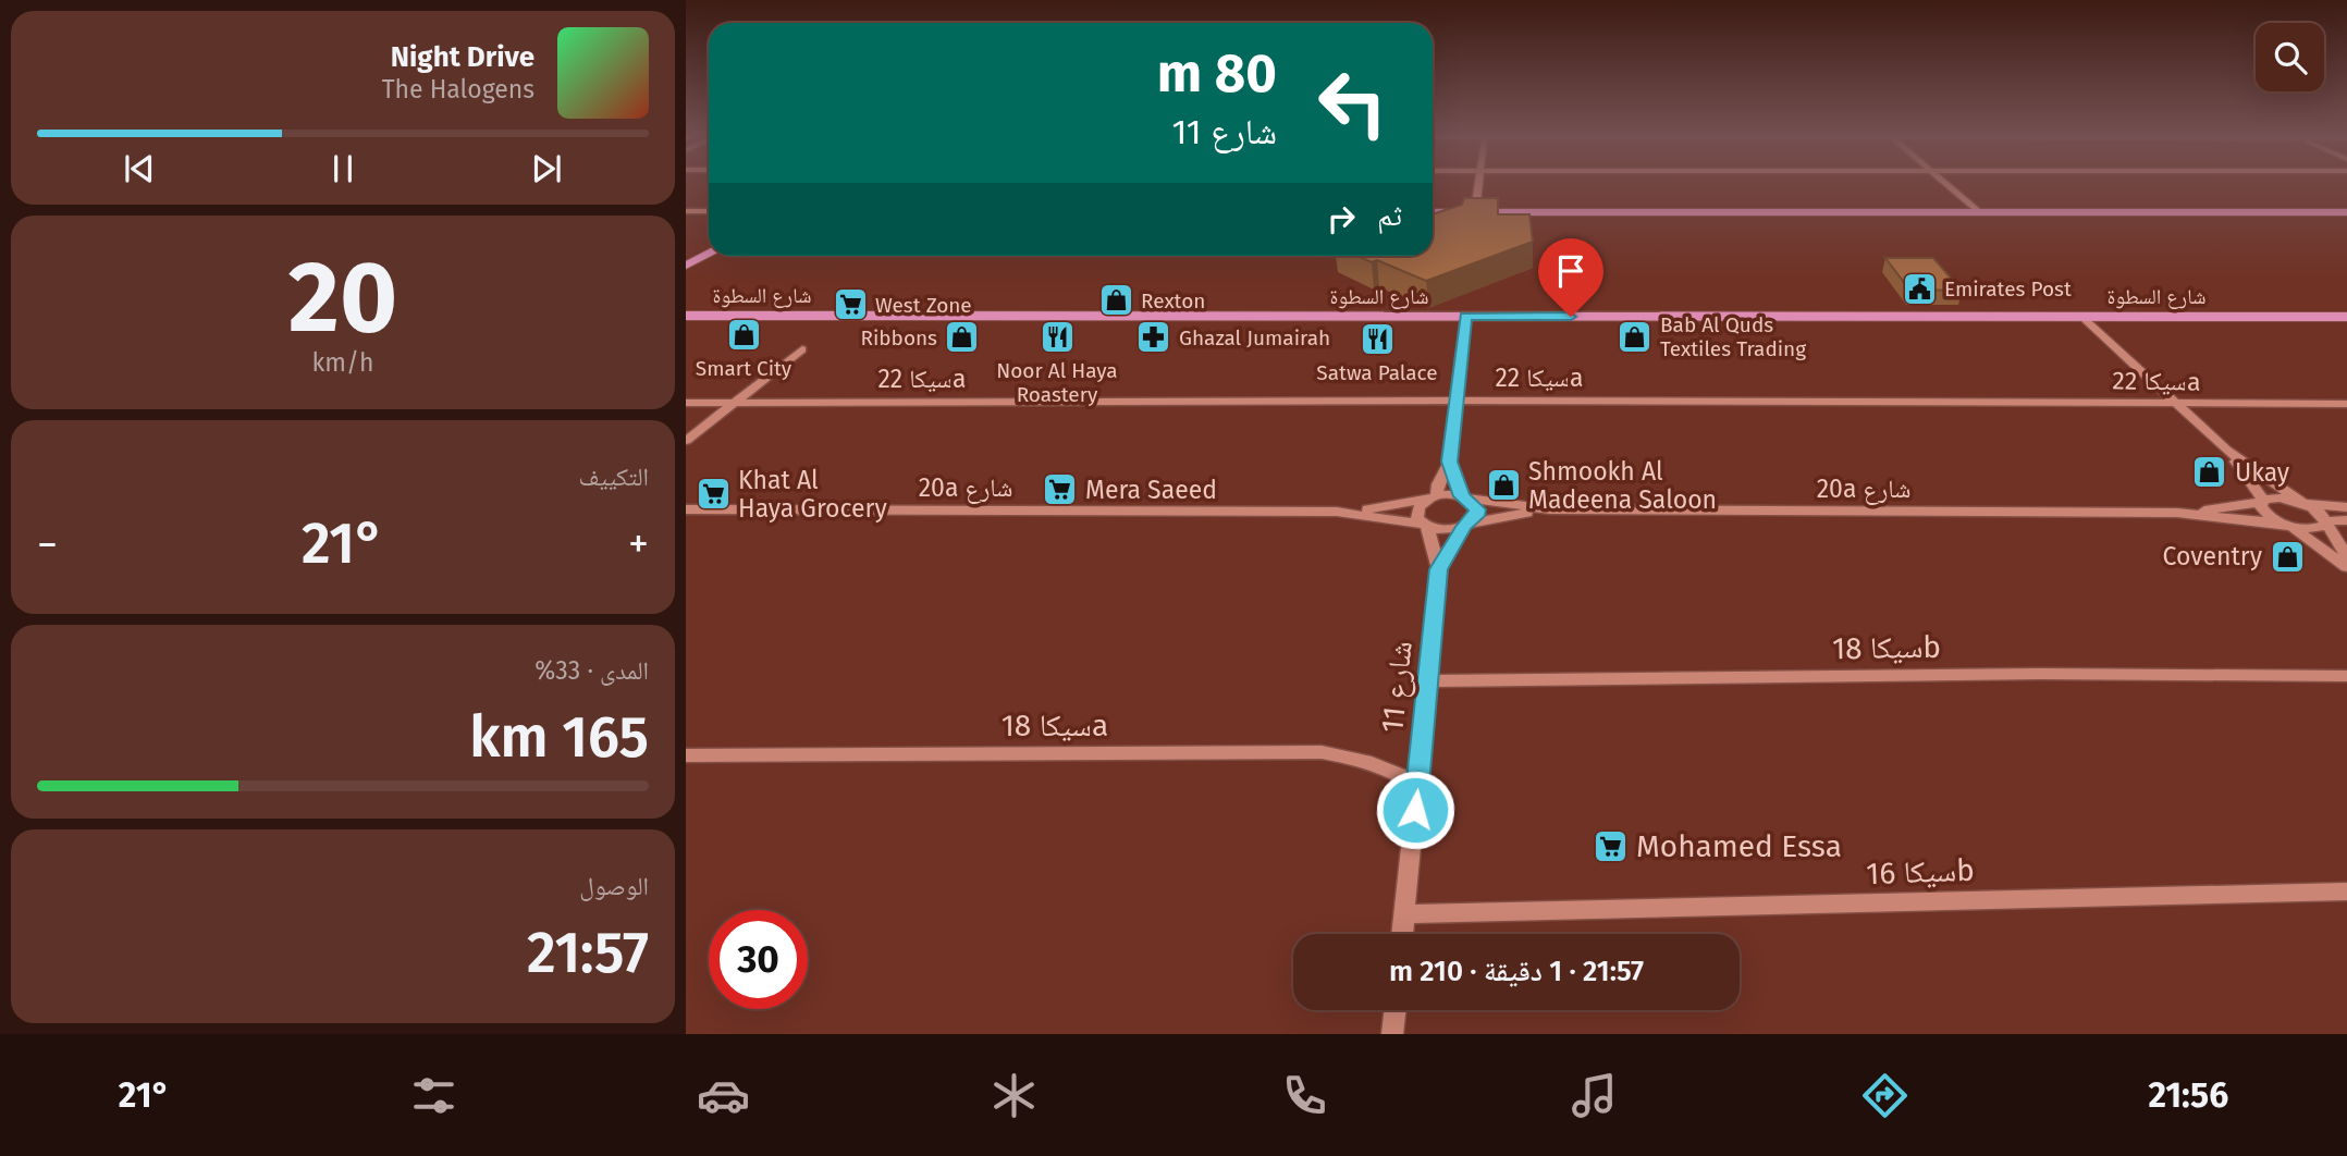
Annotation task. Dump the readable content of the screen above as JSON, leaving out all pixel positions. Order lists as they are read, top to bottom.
{
  "streets": {
    "main road": ["شارع السطوة"],
    "street": [
      "سيكا 22a",
      "20a شارع",
      "سيكا 18b",
      "شارع 11",
      "سيكا 18a",
      "سيكا 16b"
    ]
  },
  "crossings": [
    ["20a شارع", "شارع 11"],
    ["سيكا 18b", "شارع 11"],
    ["شارع 11", "سيكا 18a"],
    ["شارع 11", "سيكا 16b"]
  ],
  "places": {
    "public building": ["Emirates Post"],
    "shop": [
      "Rexton",
      "Smart City",
      "Bab Al Quds Textiles Trading",
      "Ribbons",
      "Ukay",
      "Shmookh Al Madeena Saloon",
      "Coventry"
    ],
    "supermarket": [
      "West Zone",
      "Mera Saeed",
      "Khat Al Haya Grocery",
      "Mohamed Essa"
    ],
    "restaurant": ["Noor Al Haya Roastery", "Satwa Palace"],
    "pharmacy": ["Ghazal Jumairah"]
  },
  "page": {
    "turn": ["80 m", "شارع 11"],
    "song": ["Night Drive", "The Halogens"],
    "then": "ثم",
    "tile": [
      ["20", "km/h"],
      "التكييف",
      ["المدى · 33%", "165 km"],
      ["الوصول", "21:57"]
    ],
    "heat": ["−", "21°", "+"],
    "limit": "30",
    "trip": "21:57 · 1 دقيقة · 210 m",
    "tabs": ["21:56", "21°"]
  }
}
